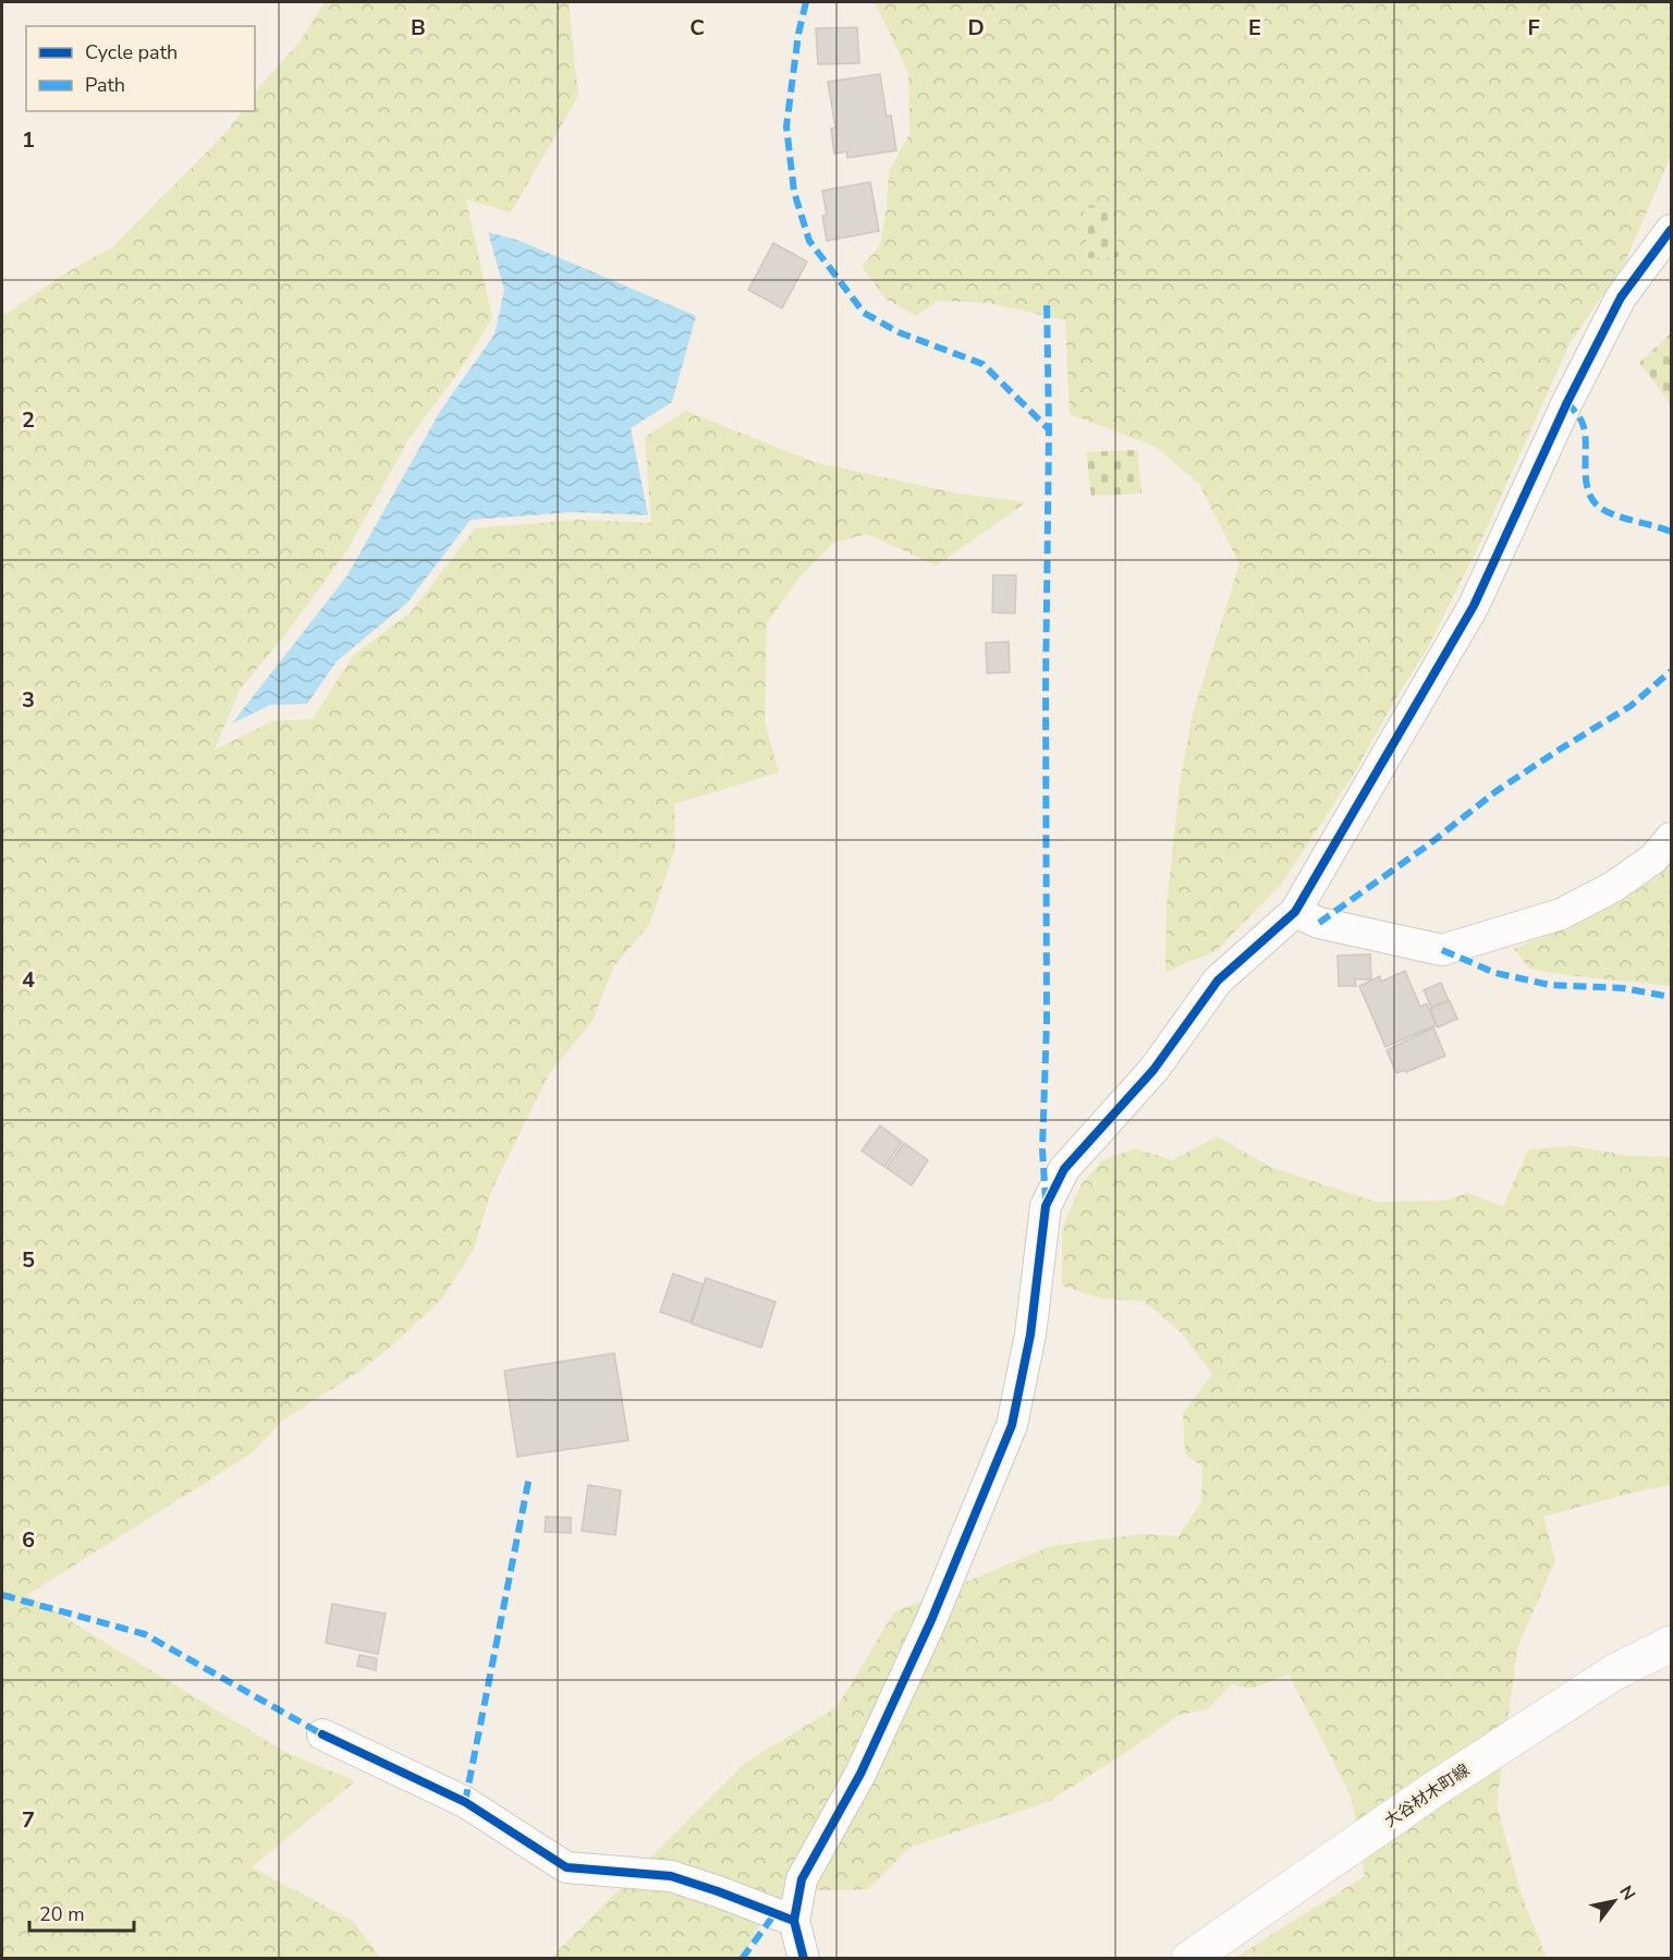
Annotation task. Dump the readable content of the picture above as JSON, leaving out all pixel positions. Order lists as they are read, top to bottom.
{
  "streets": {
    "main road": ["大谷材木町線"]
  },
  "legend": ["Cycle path", "Path"],
  "scale_bar": "20 m",
  "north": "top right",
  "grid": {
    "columns": [
      "B",
      "C",
      "D",
      "E",
      "F"
    ],
    "rows": [
      "1",
      "2",
      "3",
      "4",
      "5",
      "6",
      "7"
    ]
  }
}
